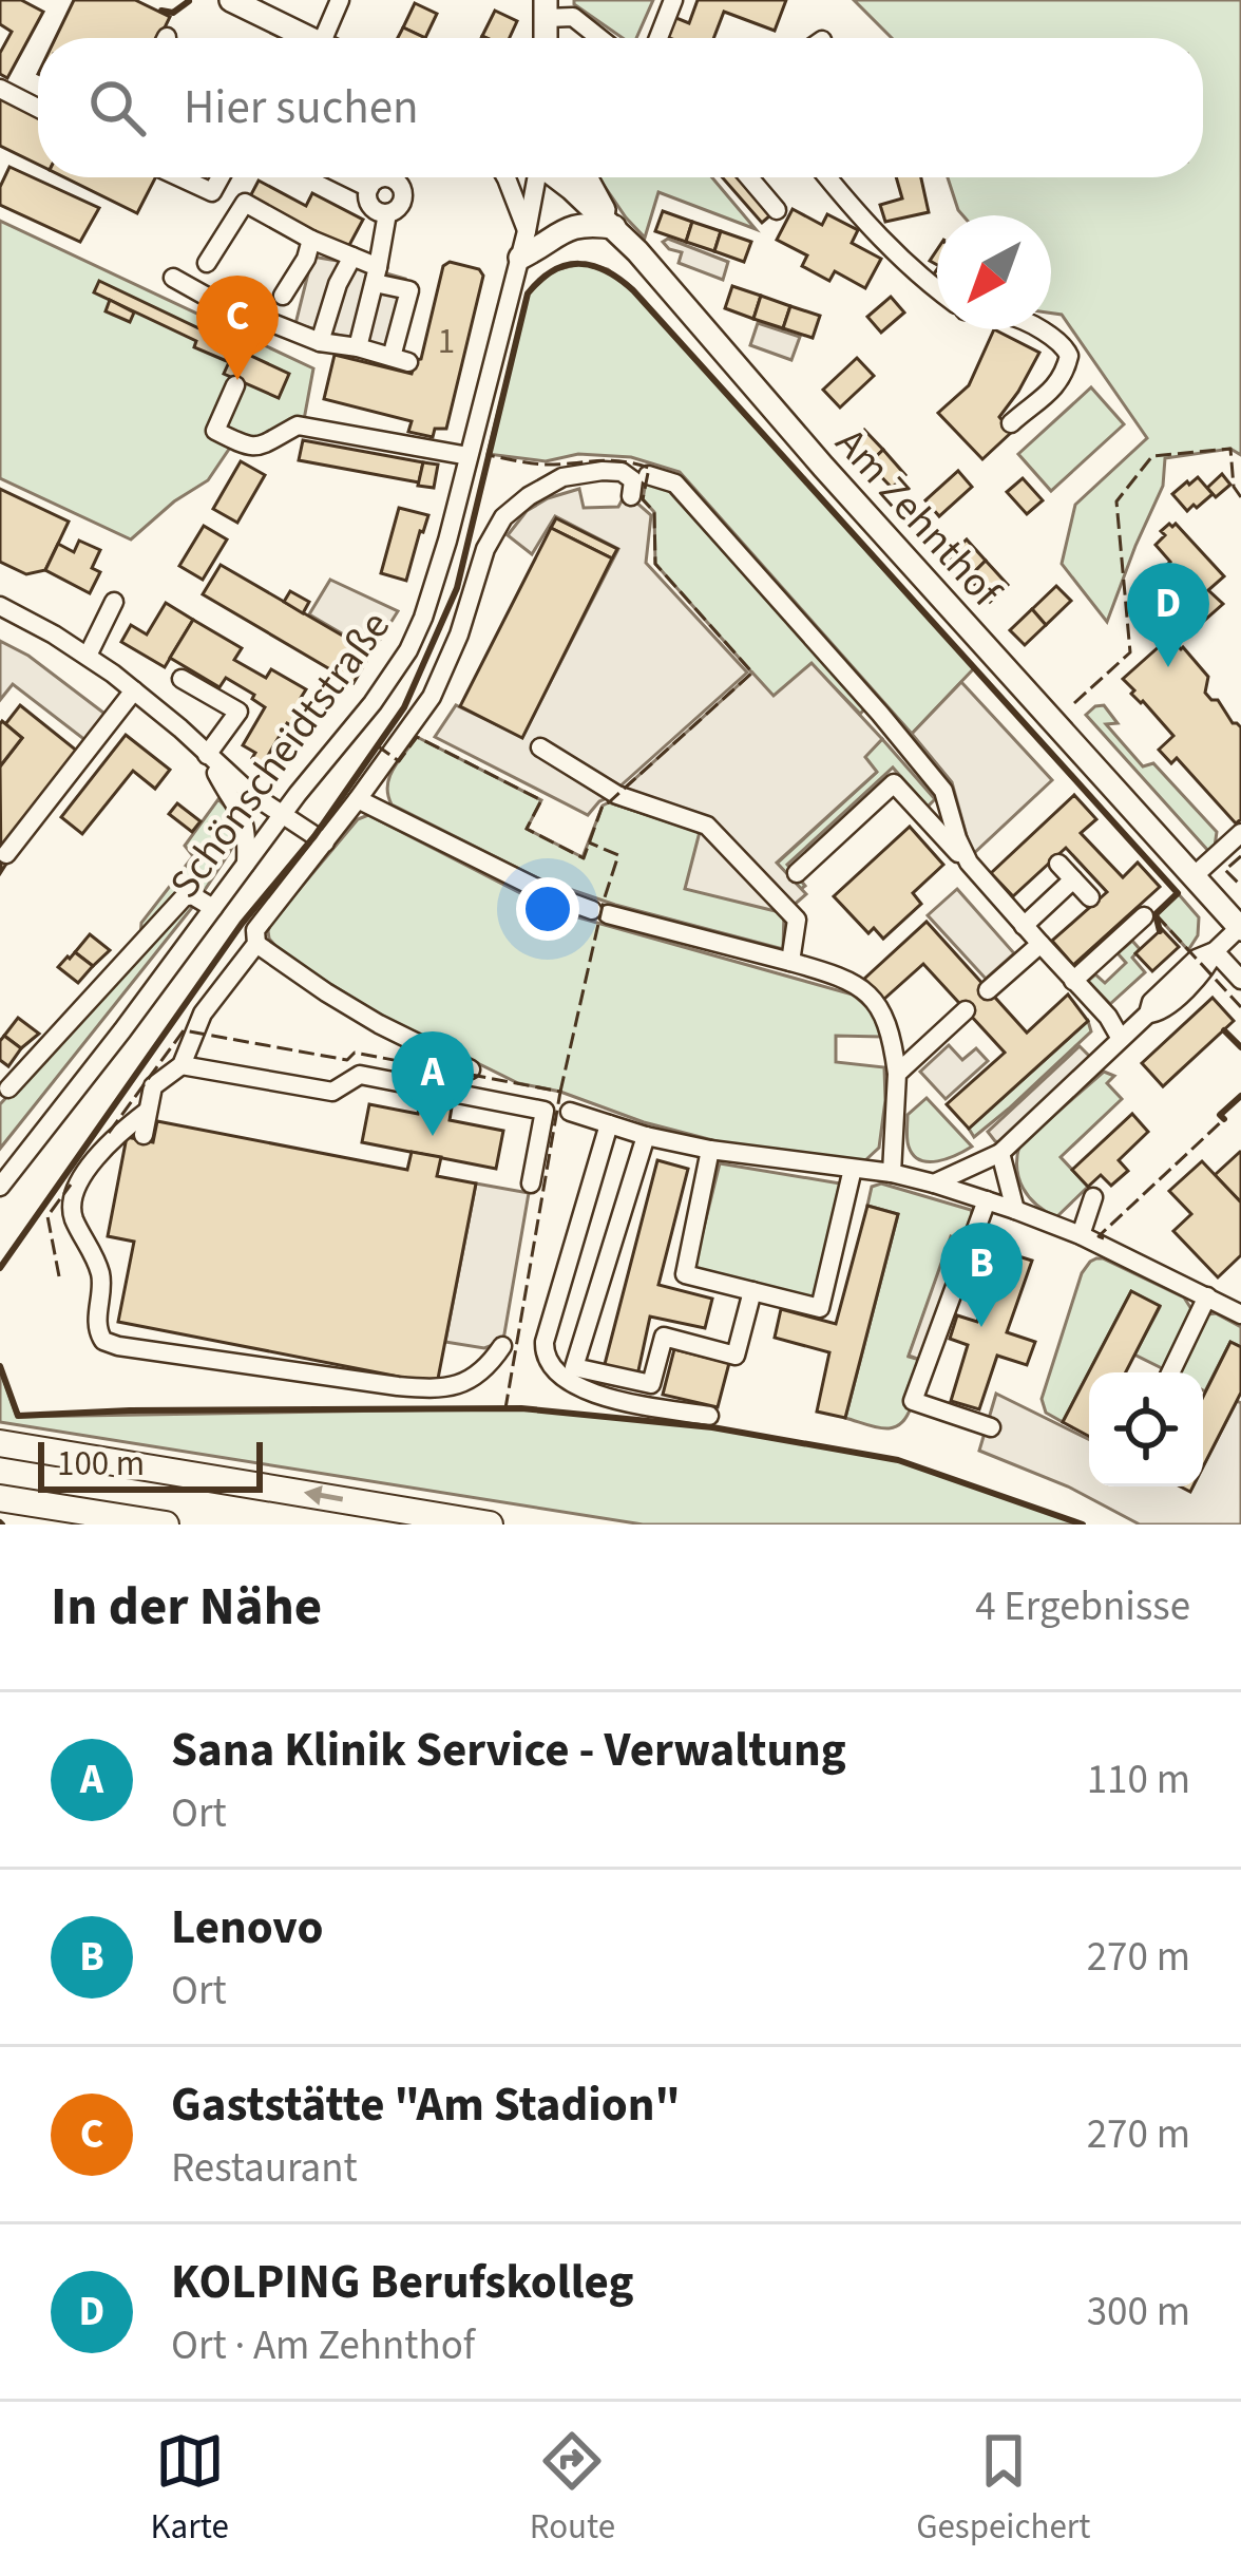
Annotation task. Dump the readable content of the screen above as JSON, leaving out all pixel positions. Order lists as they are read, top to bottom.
{
  "streets": {
    "main road": ["Am Zehnthof"],
    "street": ["Schönscheidtstraße"]
  },
  "house_numbers": ["1"],
  "scale_bar": "100 m",
  "north": "bottom left",
  "page": {
    "search": "Hier suchen",
    "pins": [
      "C",
      "D",
      "A",
      "B"
    ],
    "scale": "100 m",
    "heading": ["In der Nähe", "4 Ergebnisse"],
    "list": [
      {
        "mark": "A",
        "name": "Sana Klinik Service - Verwaltung",
        "note": "Ort",
        "value": "110 m"
      },
      {
        "mark": "B",
        "name": "Lenovo",
        "note": "Ort",
        "value": "270 m"
      },
      {
        "mark": "C",
        "name": "Gaststätte \"Am Stadion\"",
        "note": "Restaurant",
        "value": "270 m"
      },
      {
        "mark": "D",
        "name": "KOLPING Berufskolleg",
        "note": "Ort · Am Zehnthof",
        "value": "300 m"
      }
    ],
    "nav": ["Karte", "Route", "Gespeichert"]
  }
}
